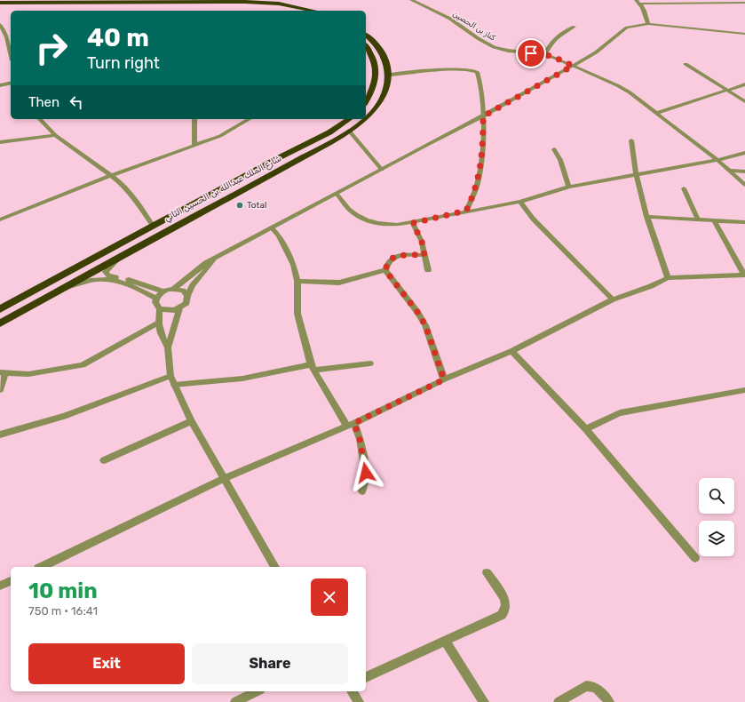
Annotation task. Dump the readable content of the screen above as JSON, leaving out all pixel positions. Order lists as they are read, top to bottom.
{
  "streets": {
    "highway": ["شارع الملك عبدالله بن الحسين الثاني"],
    "street": ["كناز بن الحصين"]
  },
  "places": ["Total"],
  "page": {
    "turn": ["40 m", "Turn right"],
    "then": "Then",
    "heading": ["10 min", "750 m · 16:41"],
    "buttons": ["Exit", "Share"]
  }
}
